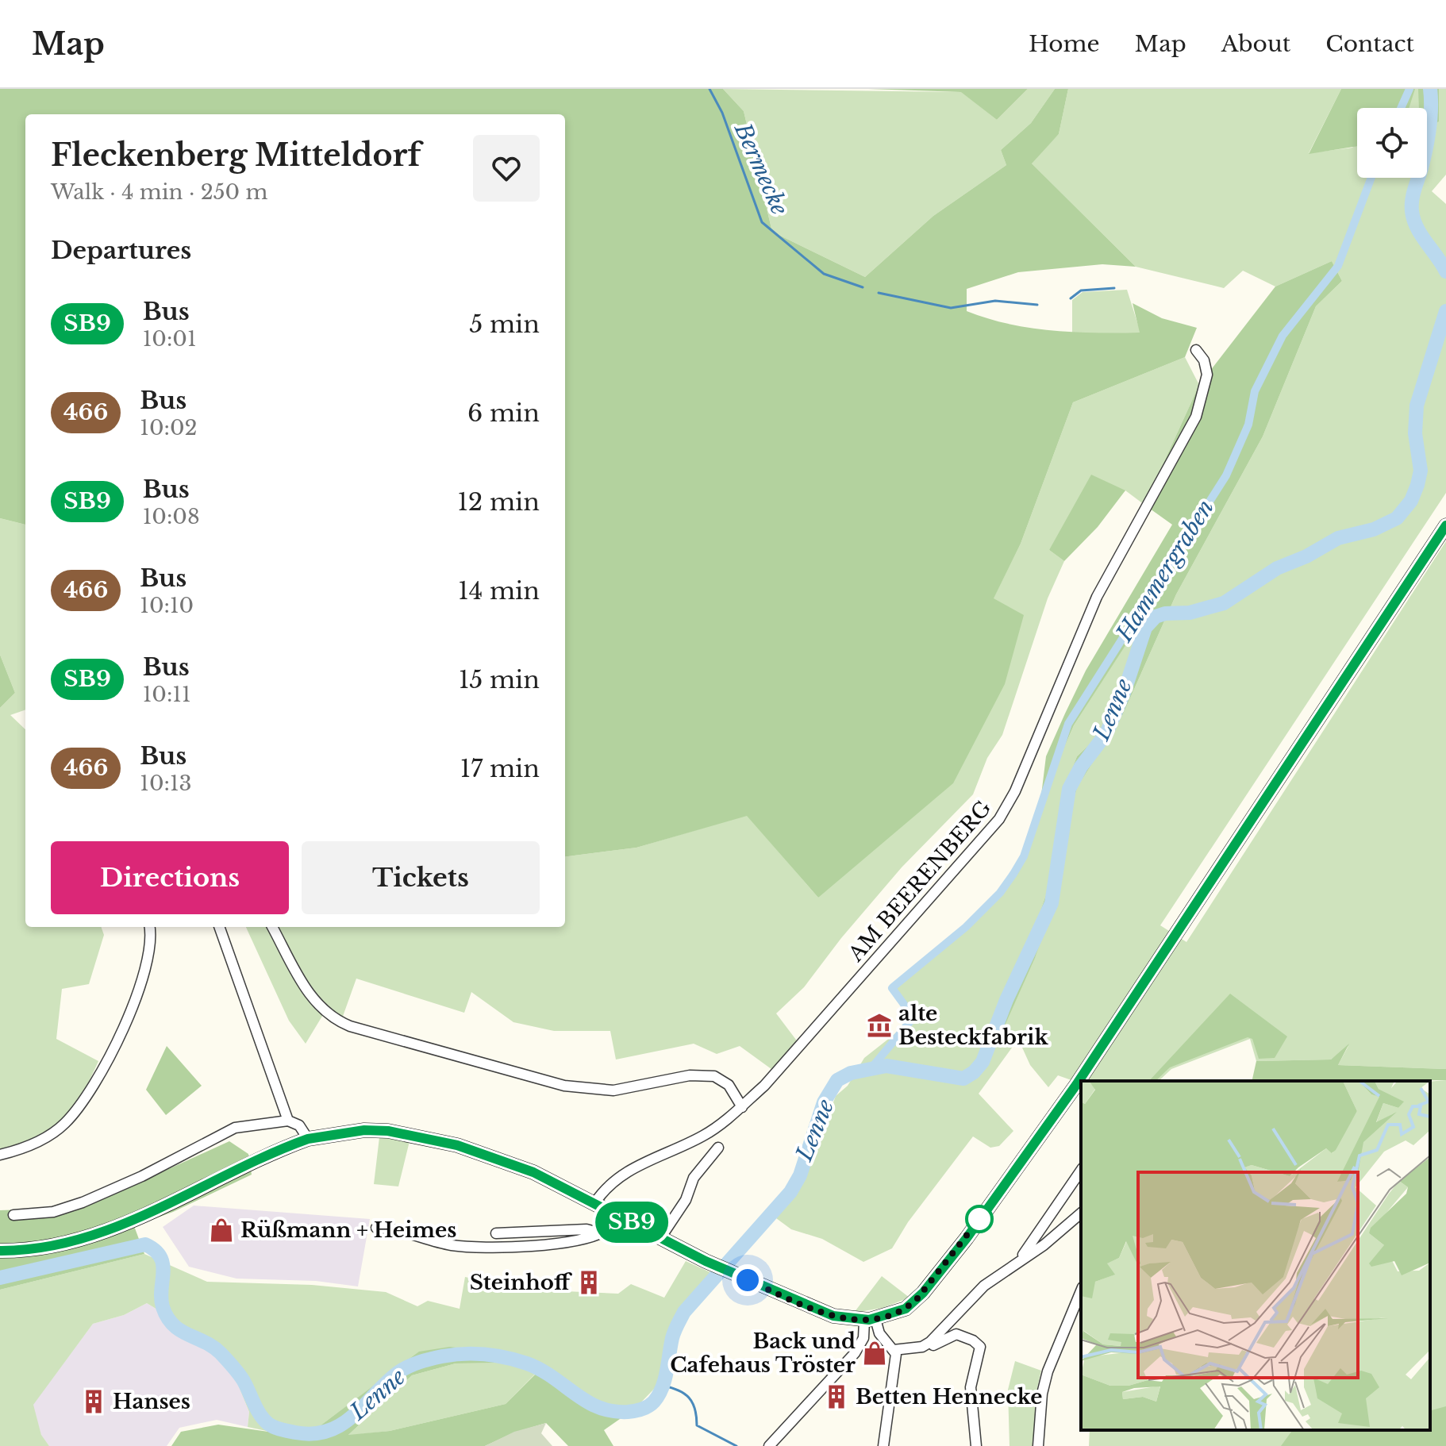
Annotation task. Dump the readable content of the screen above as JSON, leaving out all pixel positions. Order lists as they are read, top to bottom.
{
  "streets": {
    "street": ["AM BEERENBERG"]
  },
  "water": ["Bermecke", "Hammergraben", "Lenne"],
  "places": {
    "museum": ["alte Besteckfabrik"],
    "shop": ["Rüßmann + Heimes", "Back und Cafehaus Tröster"],
    "building": ["Steinhoff", "Betten Hennecke", "Hanses"]
  },
  "lines": ["bus line SB9"],
  "page": {
    "header": "Map",
    "nav": [
      "Home",
      "Map",
      "About",
      "Contact"
    ],
    "on_map": "SB9",
    "heading": [
      ["Fleckenberg Mitteldorf", "Walk · 4 min · 250 m"],
      "Departures"
    ],
    "list": [
      {
        "mark": "SB9",
        "name": "Bus",
        "note": "10:01",
        "value": "5 min"
      },
      {
        "mark": "466",
        "name": "Bus",
        "note": "10:02",
        "value": "6 min"
      },
      {
        "mark": "SB9",
        "name": "Bus",
        "note": "10:08",
        "value": "12 min"
      },
      {
        "mark": "466",
        "name": "Bus",
        "note": "10:10",
        "value": "14 min"
      },
      {
        "mark": "SB9",
        "name": "Bus",
        "note": "10:11",
        "value": "15 min"
      },
      {
        "mark": "466",
        "name": "Bus",
        "note": "10:13",
        "value": "17 min"
      }
    ],
    "buttons": ["Directions", "Tickets"]
  }
}
